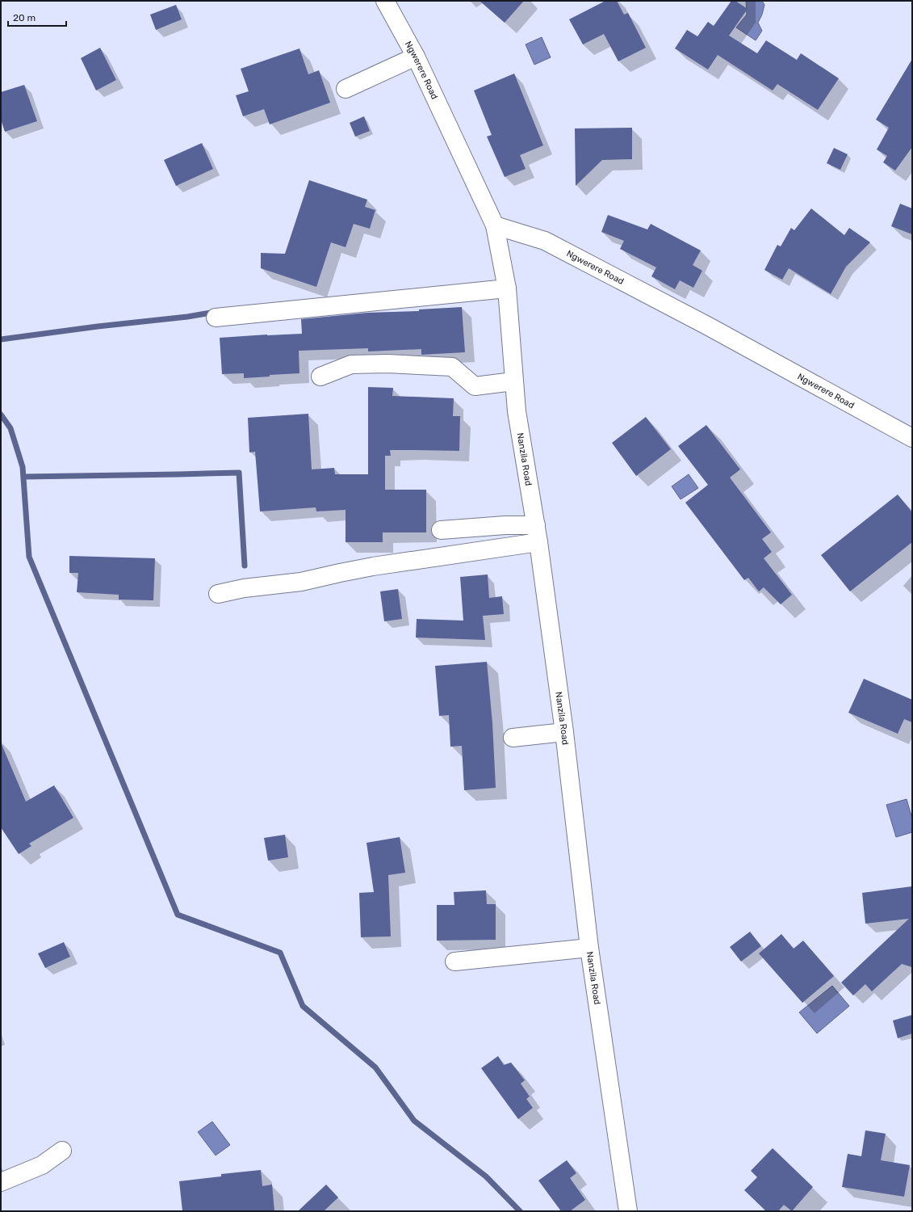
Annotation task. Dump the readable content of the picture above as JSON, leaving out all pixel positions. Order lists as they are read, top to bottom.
{
  "streets": {
    "street": ["Ngwerere Road", "Nanzila Road"]
  },
  "crossings": [
    ["Ngwerere Road", "Nanzila Road"]
  ],
  "scale_bar": "20 m"
}
